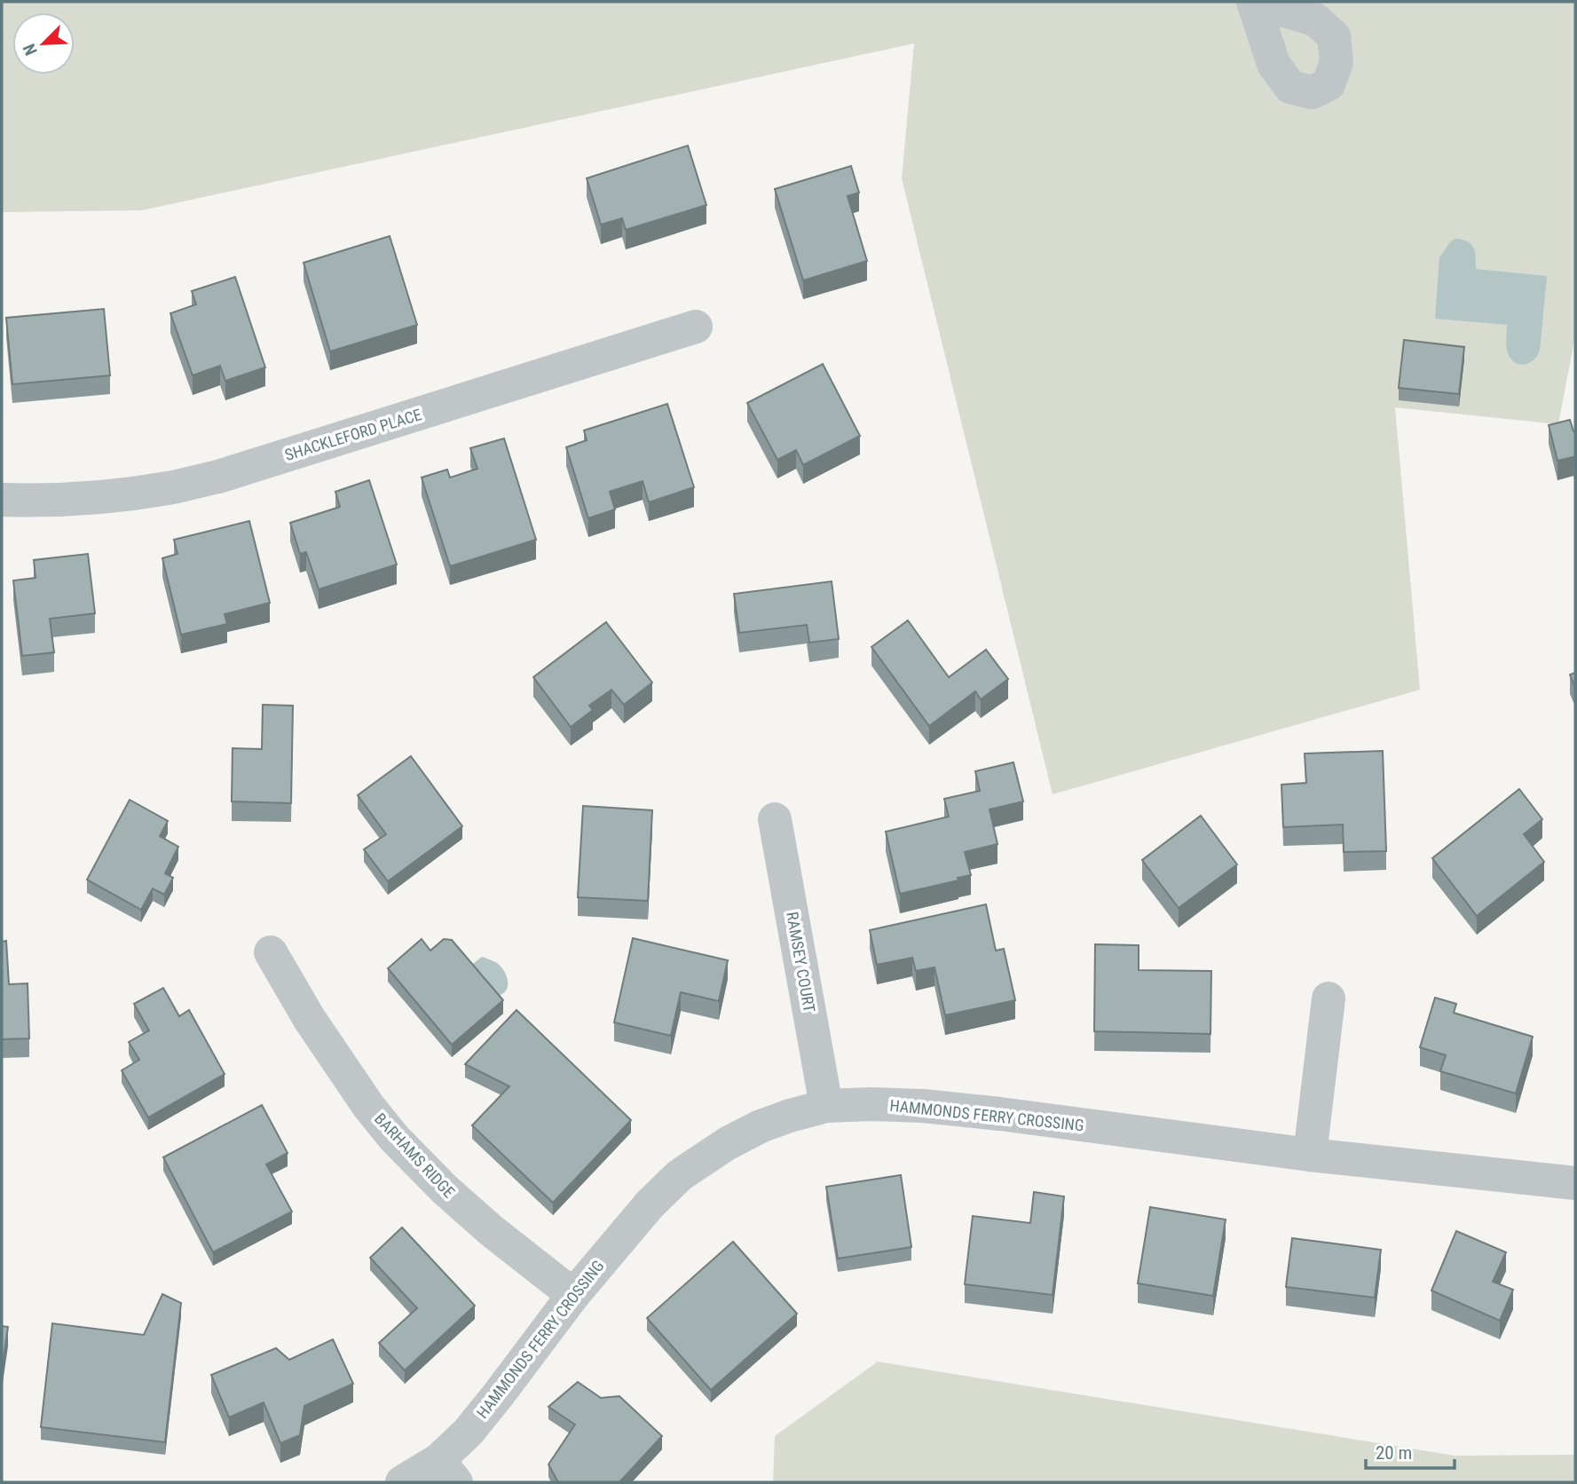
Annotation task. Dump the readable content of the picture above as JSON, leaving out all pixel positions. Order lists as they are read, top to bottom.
{
  "streets": {
    "street": [
      "SHACKLEFORD PLACE",
      "RAMSEY COURT",
      "HAMMONDS FERRY CROSSING",
      "BARHAMS RIDGE"
    ]
  },
  "crossings": [
    ["RAMSEY COURT", "HAMMONDS FERRY CROSSING"],
    ["HAMMONDS FERRY CROSSING", "BARHAMS RIDGE"]
  ],
  "scale_bar": "20 m",
  "north": "bottom left"
}
